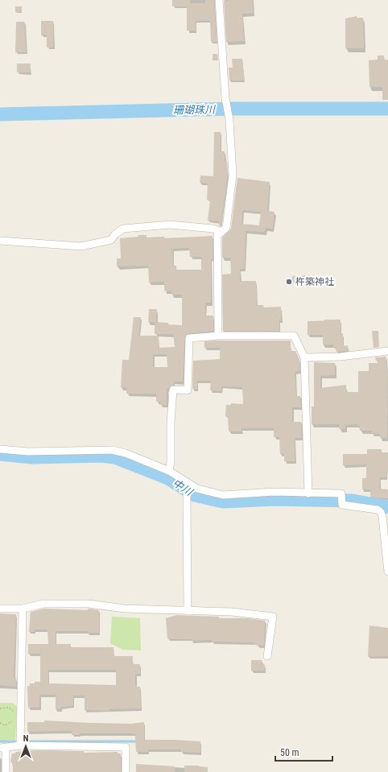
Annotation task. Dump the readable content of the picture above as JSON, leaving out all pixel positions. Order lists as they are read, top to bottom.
{
  "water": ["珊瑚珠川", "中川"],
  "places": ["杵築神社"],
  "scale_bar": "50 m",
  "north": "top"
}
